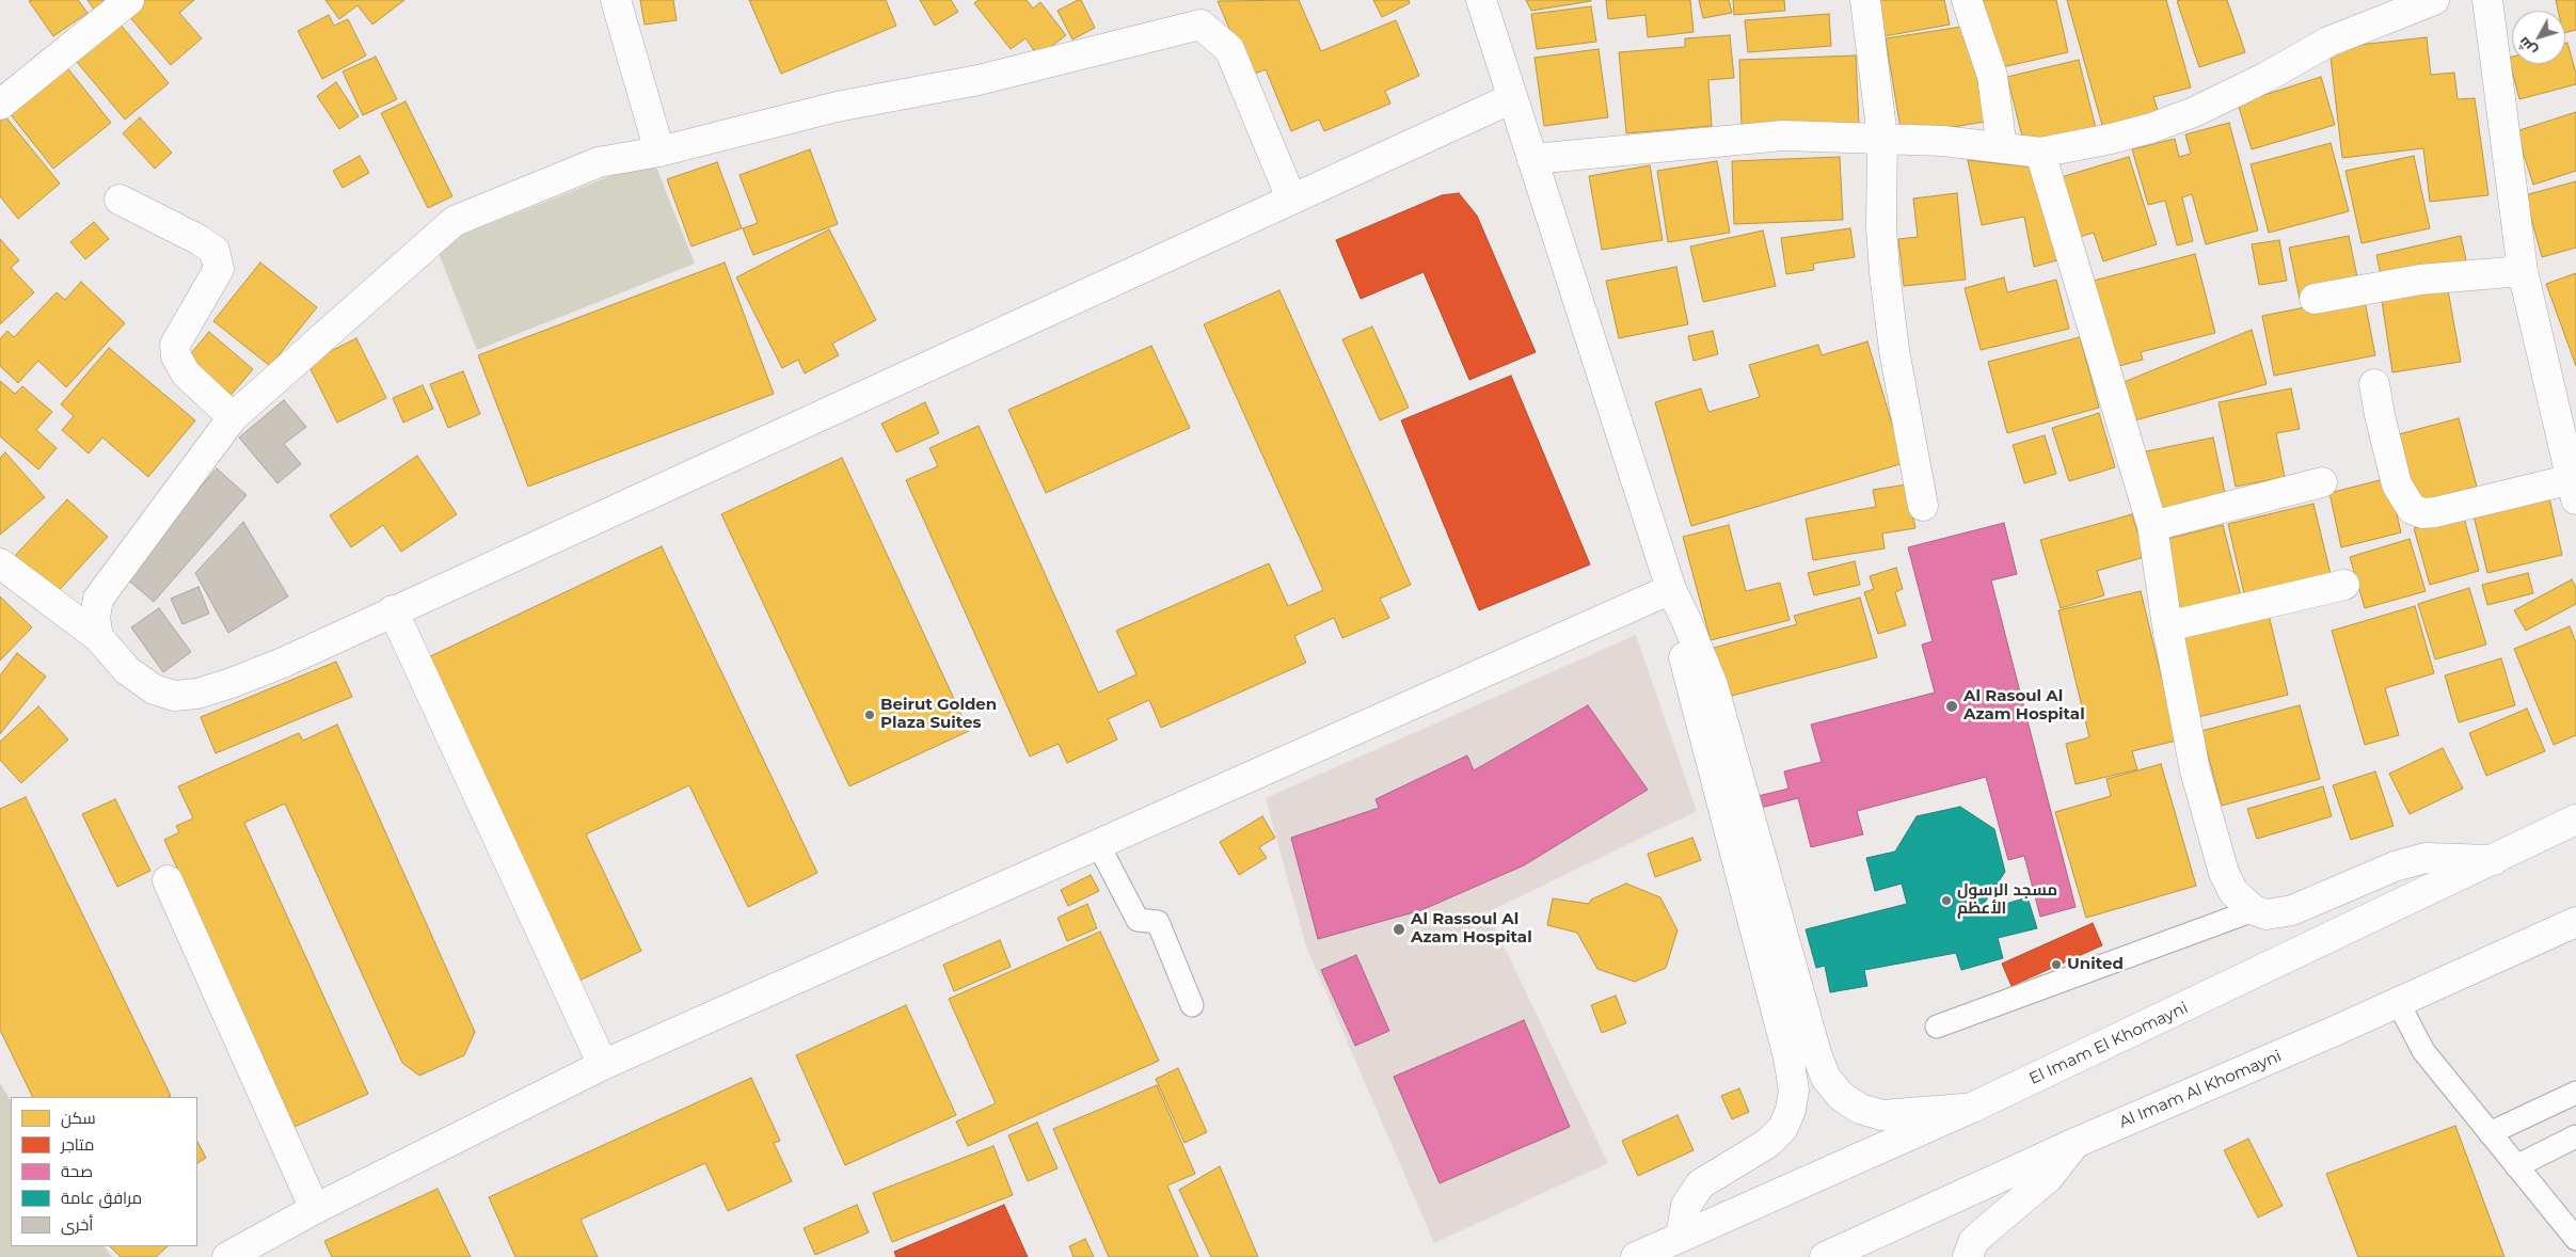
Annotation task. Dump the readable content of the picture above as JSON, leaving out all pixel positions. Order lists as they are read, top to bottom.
{
  "streets": {
    "main road": ["El Imam El Khomayni", "Al Imam Al Khomayni"]
  },
  "places": [
    "Al Rasoul Al Azam Hospital",
    "Beirut Golden Plaza Suites",
    "مسجد الرسول الأعظم",
    "Al Rassoul Al Azam Hospital",
    "United"
  ],
  "legend": [
    "سكن",
    "متاجر",
    "صحة",
    "مرافق عامة",
    "أخرى"
  ],
  "north": "bottom left"
}
